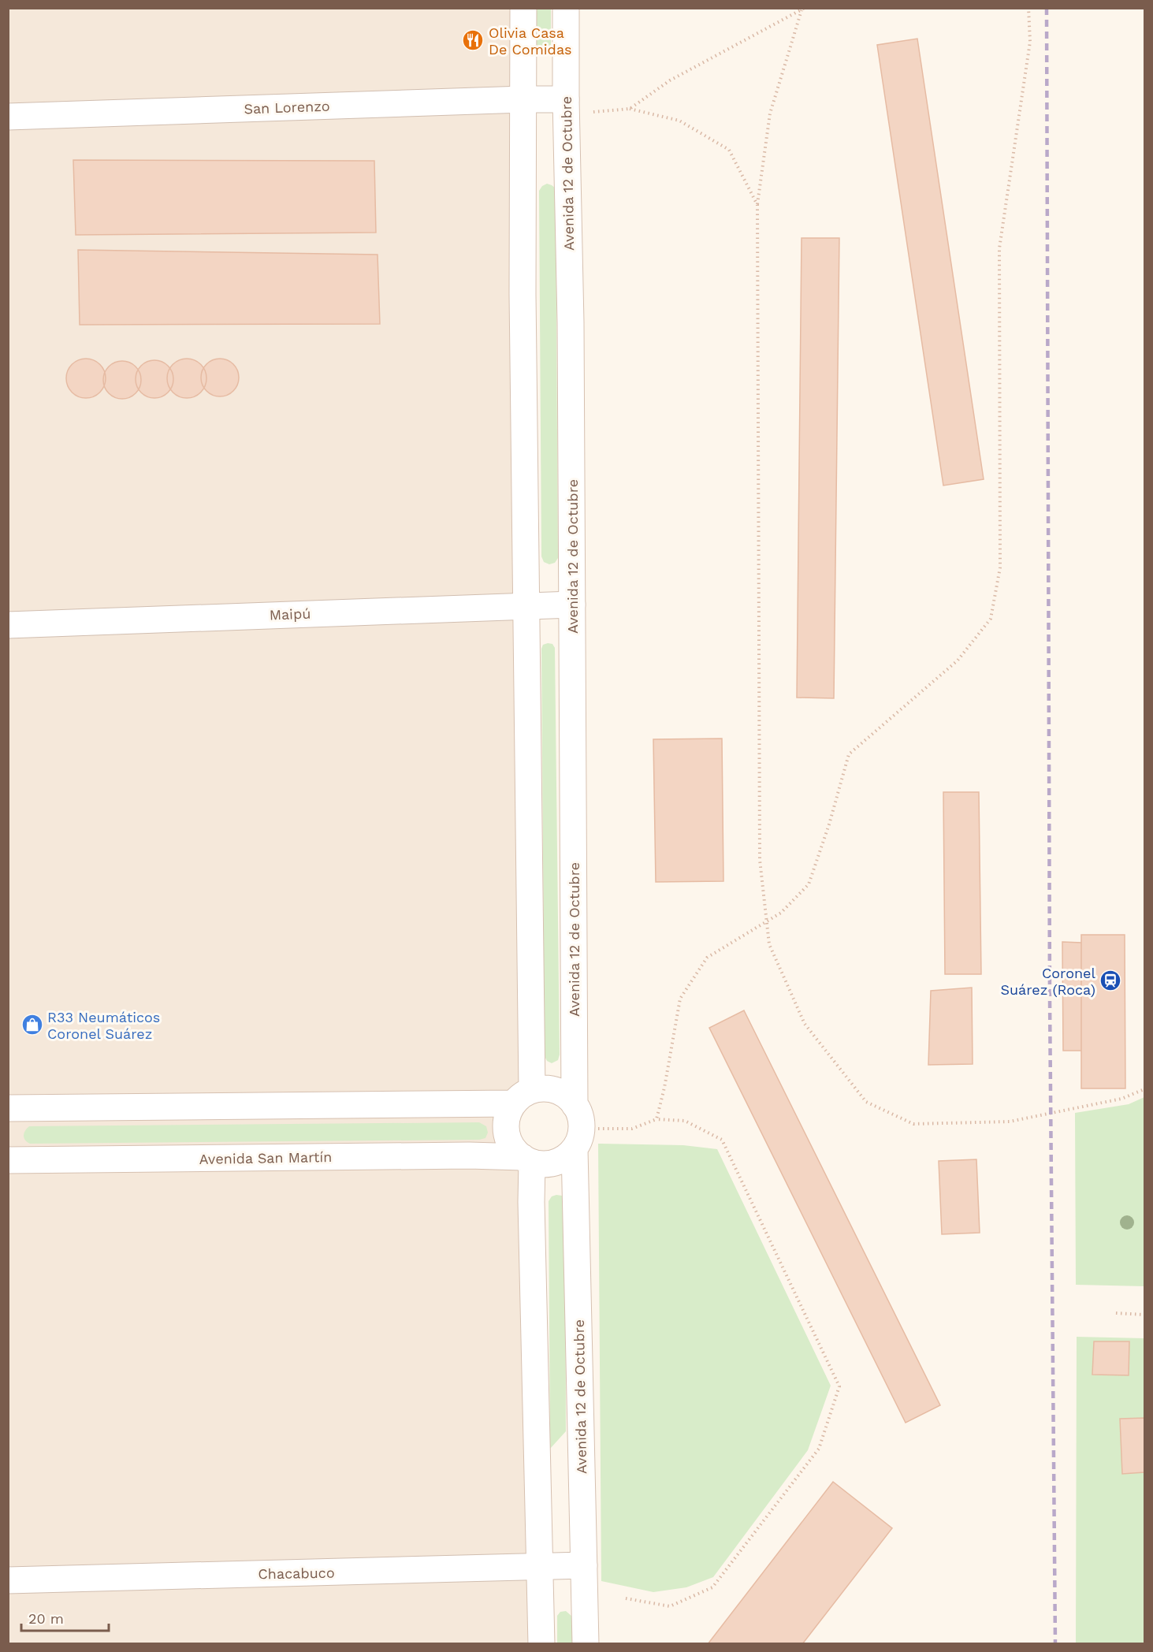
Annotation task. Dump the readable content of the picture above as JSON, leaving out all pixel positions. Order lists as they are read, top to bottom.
{
  "streets": {
    "main road": [
      "San Lorenzo",
      "Avenida 12 de Octubre",
      "Maipú",
      "Avenida San Martín",
      "Chacabuco"
    ]
  },
  "crossings": [
    ["San Lorenzo", "Avenida 12 de Octubre"],
    ["Avenida 12 de Octubre", "Maipú"],
    ["Avenida 12 de Octubre", "Avenida San Martín"],
    ["Avenida 12 de Octubre", "Chacabuco"]
  ],
  "places": {
    "restaurant": ["Olivia Casa De Comidas"],
    "station": ["Coronel Suárez (Roca)"],
    "shop": ["R33 Neumáticos Coronel Suárez"]
  },
  "scale_bar": "20 m"
}
